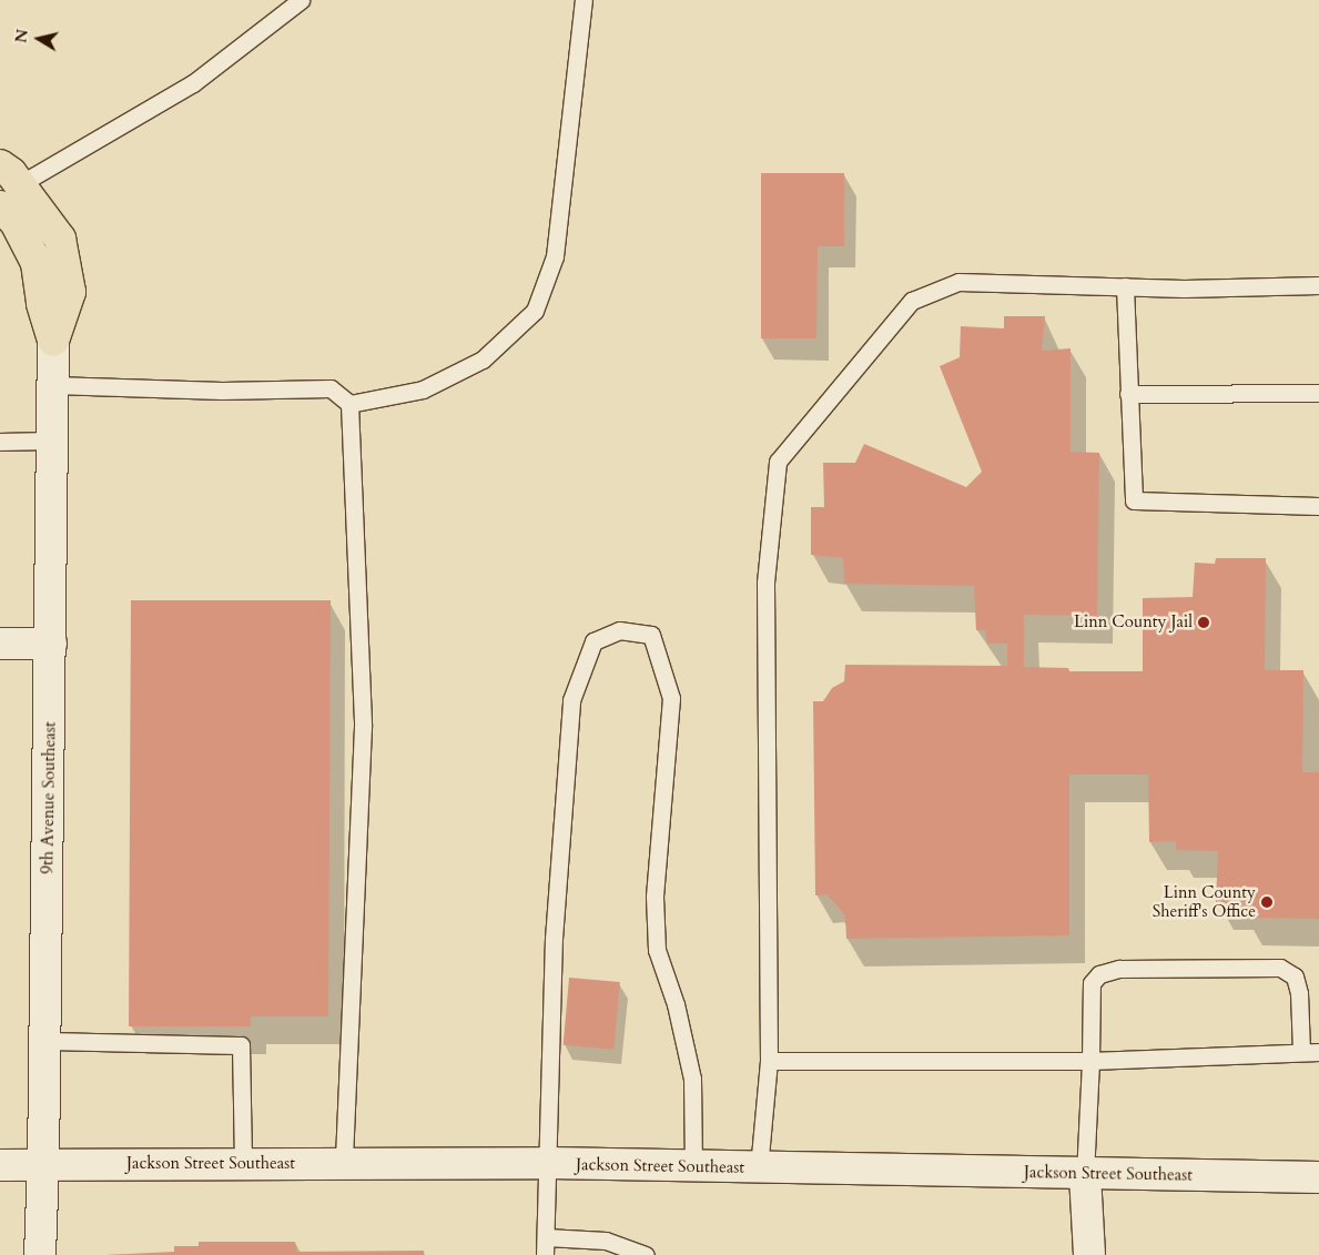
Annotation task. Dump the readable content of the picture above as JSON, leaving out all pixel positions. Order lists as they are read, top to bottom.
{
  "streets": {
    "street": ["9th Avenue Southeast", "Jackson Street Southeast"]
  },
  "crossings": [
    ["9th Avenue Southeast", "Jackson Street Southeast"]
  ],
  "places": ["Linn County Jail", "Linn County Sheriff's Office"],
  "north": "left"
}
